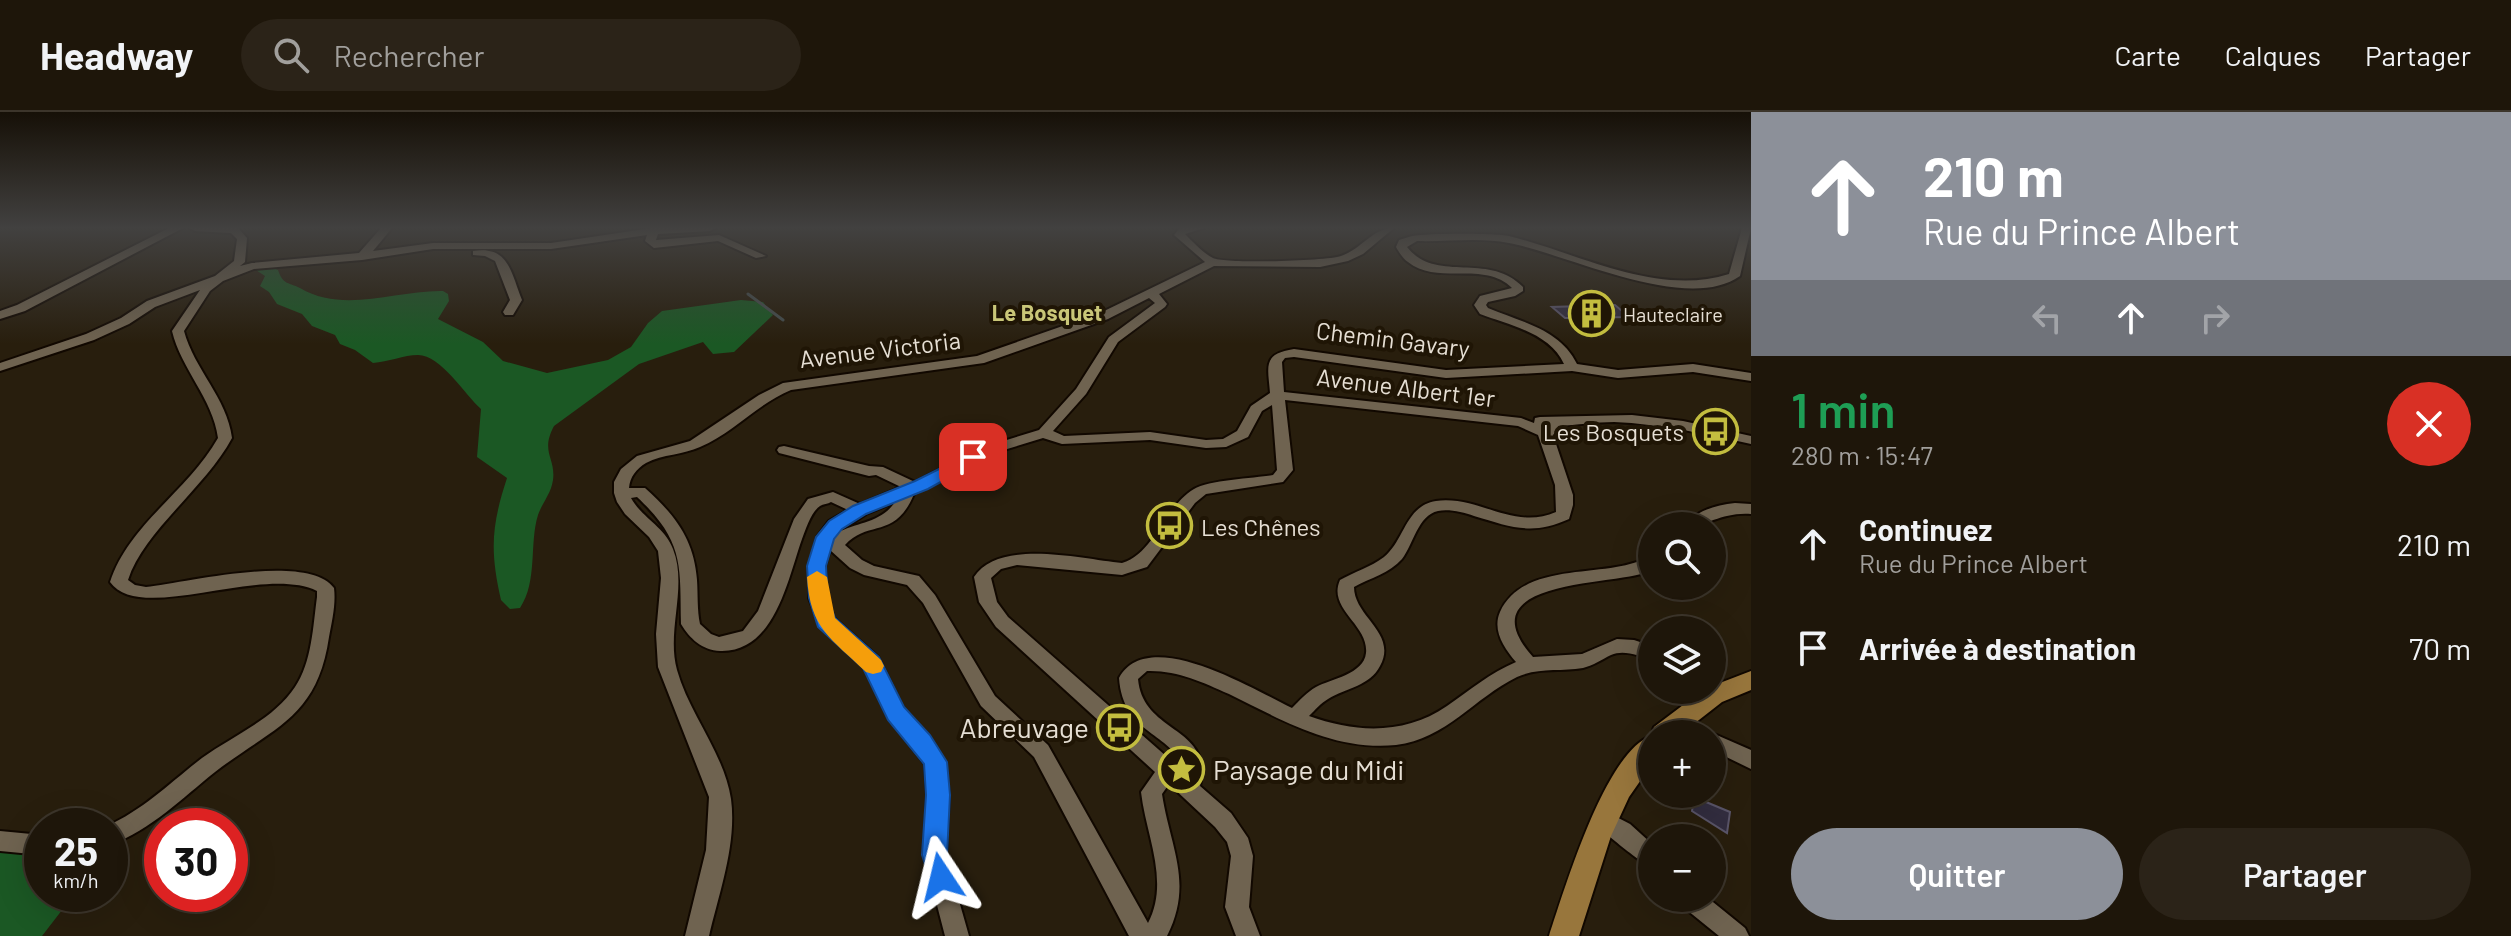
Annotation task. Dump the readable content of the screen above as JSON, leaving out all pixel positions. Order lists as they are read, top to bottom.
{
  "streets": {
    "street": ["Chemin Gavary", "Avenue Victoria", "Avenue Albert 1er"]
  },
  "crossings": [
    ["Chemin Gavary", "Avenue Albert 1er"]
  ],
  "districts": ["Le Bosquet"],
  "places": {
    "building": ["Hauteclaire"],
    "bus stop": ["Les Bosquets", "Les Chênes", "Abreuvage"],
    "place": ["Paysage du Midi"]
  },
  "page": {
    "header": "Headway",
    "search": "Rechercher",
    "nav": ["Carte", "Calques", "Partager"],
    "turn": ["210 m", "Rue du Prince Albert"],
    "heading": ["1 min", "280 m · 15:47"],
    "list": [
      {
        "name": "Continuez",
        "note": "Rue du Prince Albert",
        "value": "210 m"
      },
      {
        "name": "Arrivée à destination",
        "value": "70 m"
      }
    ],
    "map_buttons": ["+", "−"],
    "speed": "25 km/h",
    "limit": "30",
    "buttons": ["Quitter", "Partager"]
  }
}
